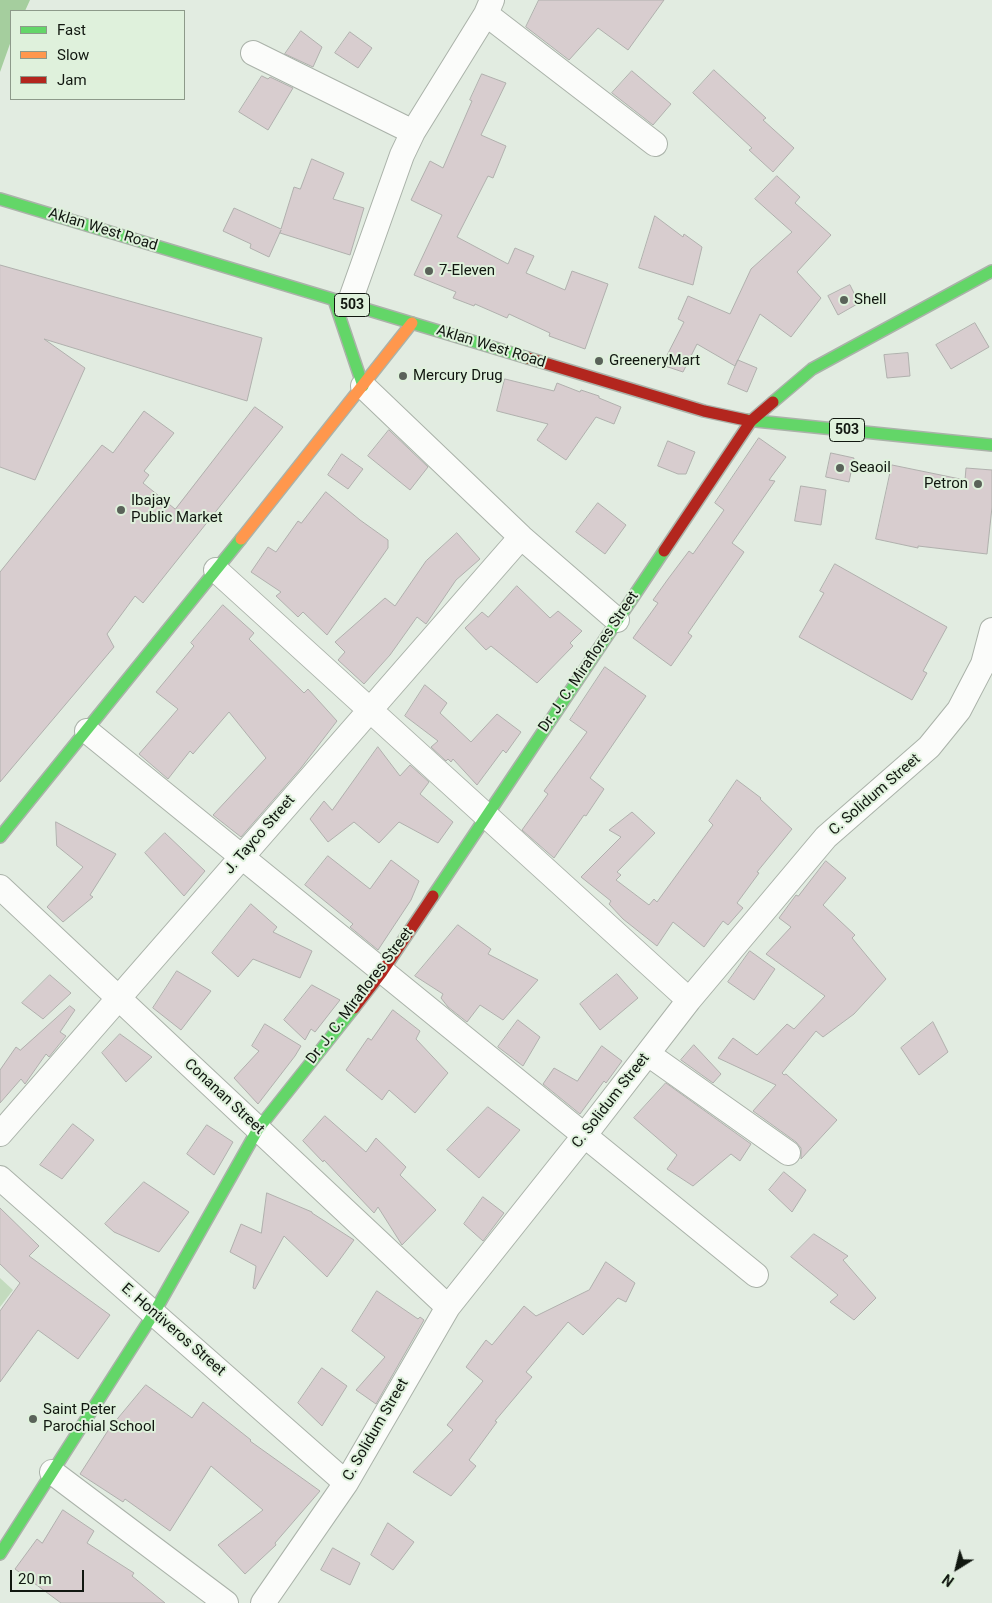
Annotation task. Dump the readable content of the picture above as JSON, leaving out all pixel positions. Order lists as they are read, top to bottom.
{
  "streets": {
    "street": [
      "Aklan West Road",
      "503",
      "Dr. J. C. Miraflores Street",
      "C. Solidum Street",
      "J. Tayco Street",
      "Conanan Street",
      "E. Hontiveros Street"
    ]
  },
  "crossings": [
    ["Aklan West Road", "Dr. J. C. Miraflores Street"],
    ["Dr. J. C. Miraflores Street", "Conanan Street"],
    ["Dr. J. C. Miraflores Street", "E. Hontiveros Street"],
    ["C. Solidum Street", "Conanan Street"],
    ["C. Solidum Street", "E. Hontiveros Street"],
    ["J. Tayco Street", "Conanan Street"]
  ],
  "places": [
    "7-Eleven",
    "Shell",
    "GreeneryMart",
    "Mercury Drug",
    "Seaoil",
    "Petron",
    "Ibajay Public Market",
    "Saint Peter Parochial School"
  ],
  "legend": ["Fast", "Slow", "Jam"],
  "scale_bar": "20 m",
  "north": "bottom left"
}
